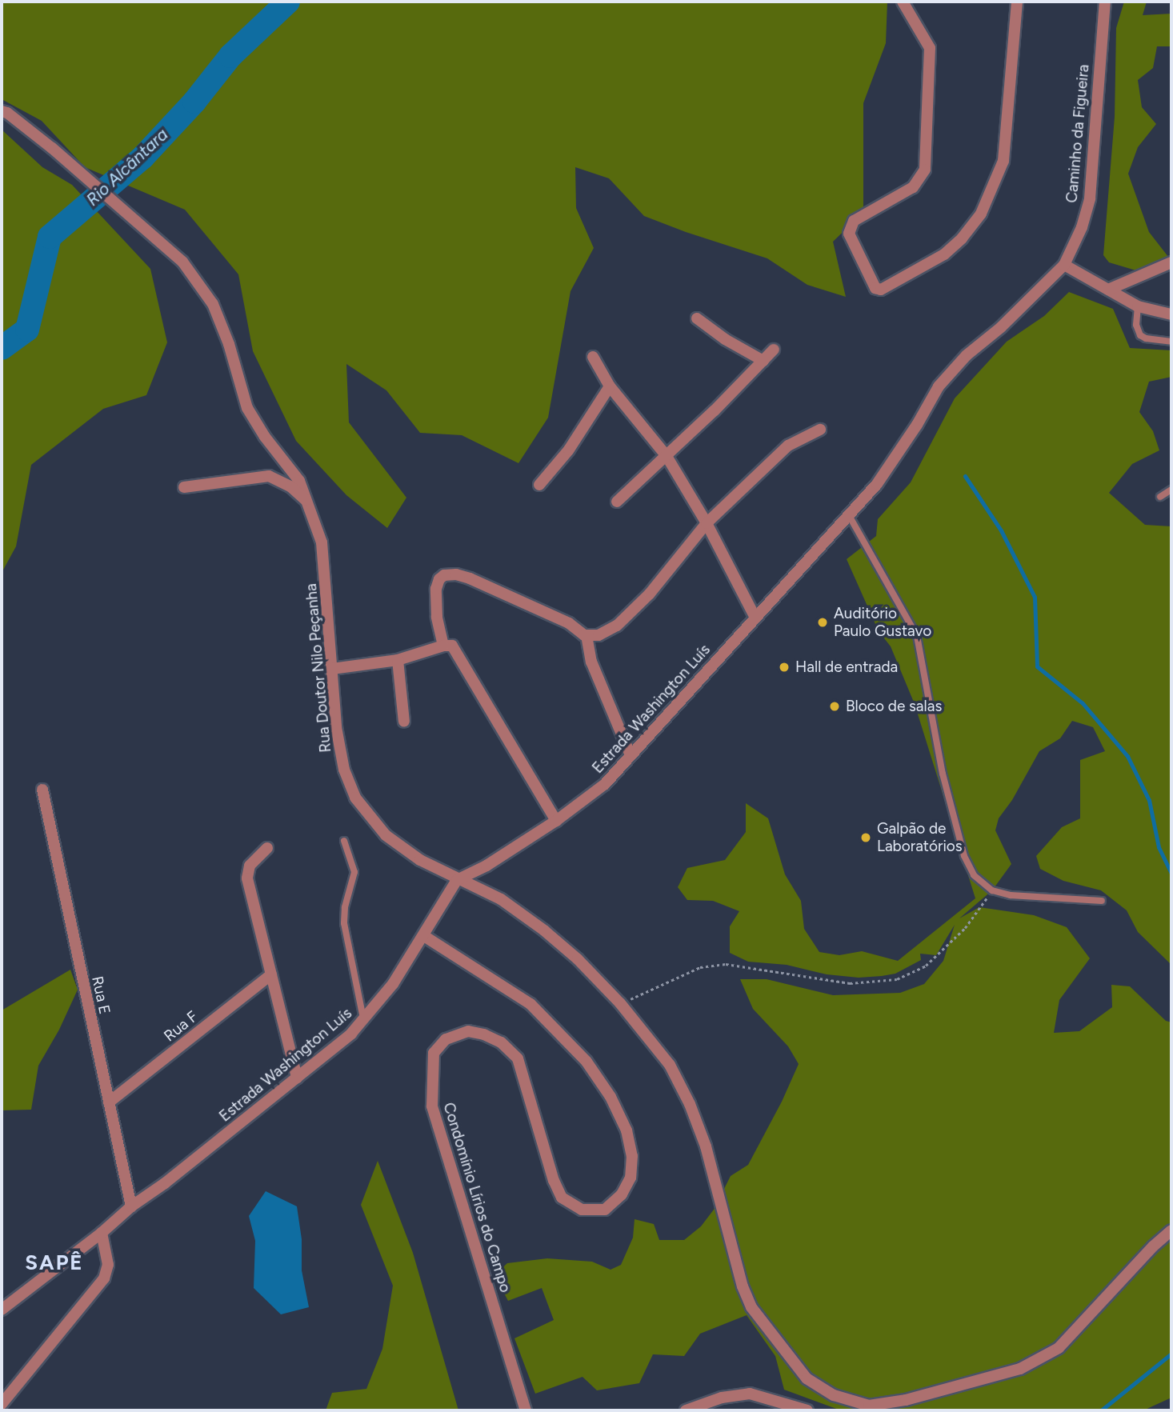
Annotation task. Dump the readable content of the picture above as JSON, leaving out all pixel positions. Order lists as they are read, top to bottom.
{
  "streets": {
    "street": [
      "Caminho da Figueira",
      "Rua Doutor Nilo Peçanha",
      "Estrada Washington Luís",
      "Rua E",
      "Rua F",
      "Condomínio Lírios do Campo"
    ]
  },
  "crossings": [
    ["Caminho da Figueira", "Estrada Washington Luís"],
    ["Rua Doutor Nilo Peçanha", "Estrada Washington Luís"],
    ["Estrada Washington Luís", "Rua E"],
    ["Estrada Washington Luís", "Condomínio Lírios do Campo"],
    ["Rua E", "Rua F"]
  ],
  "districts": ["SAPÊ"],
  "water": ["Rio Alcântara"],
  "places": [
    "Auditório Paulo Gustavo",
    "Hall de entrada",
    "Bloco de salas",
    "Galpão de Laboratórios"
  ]
}
